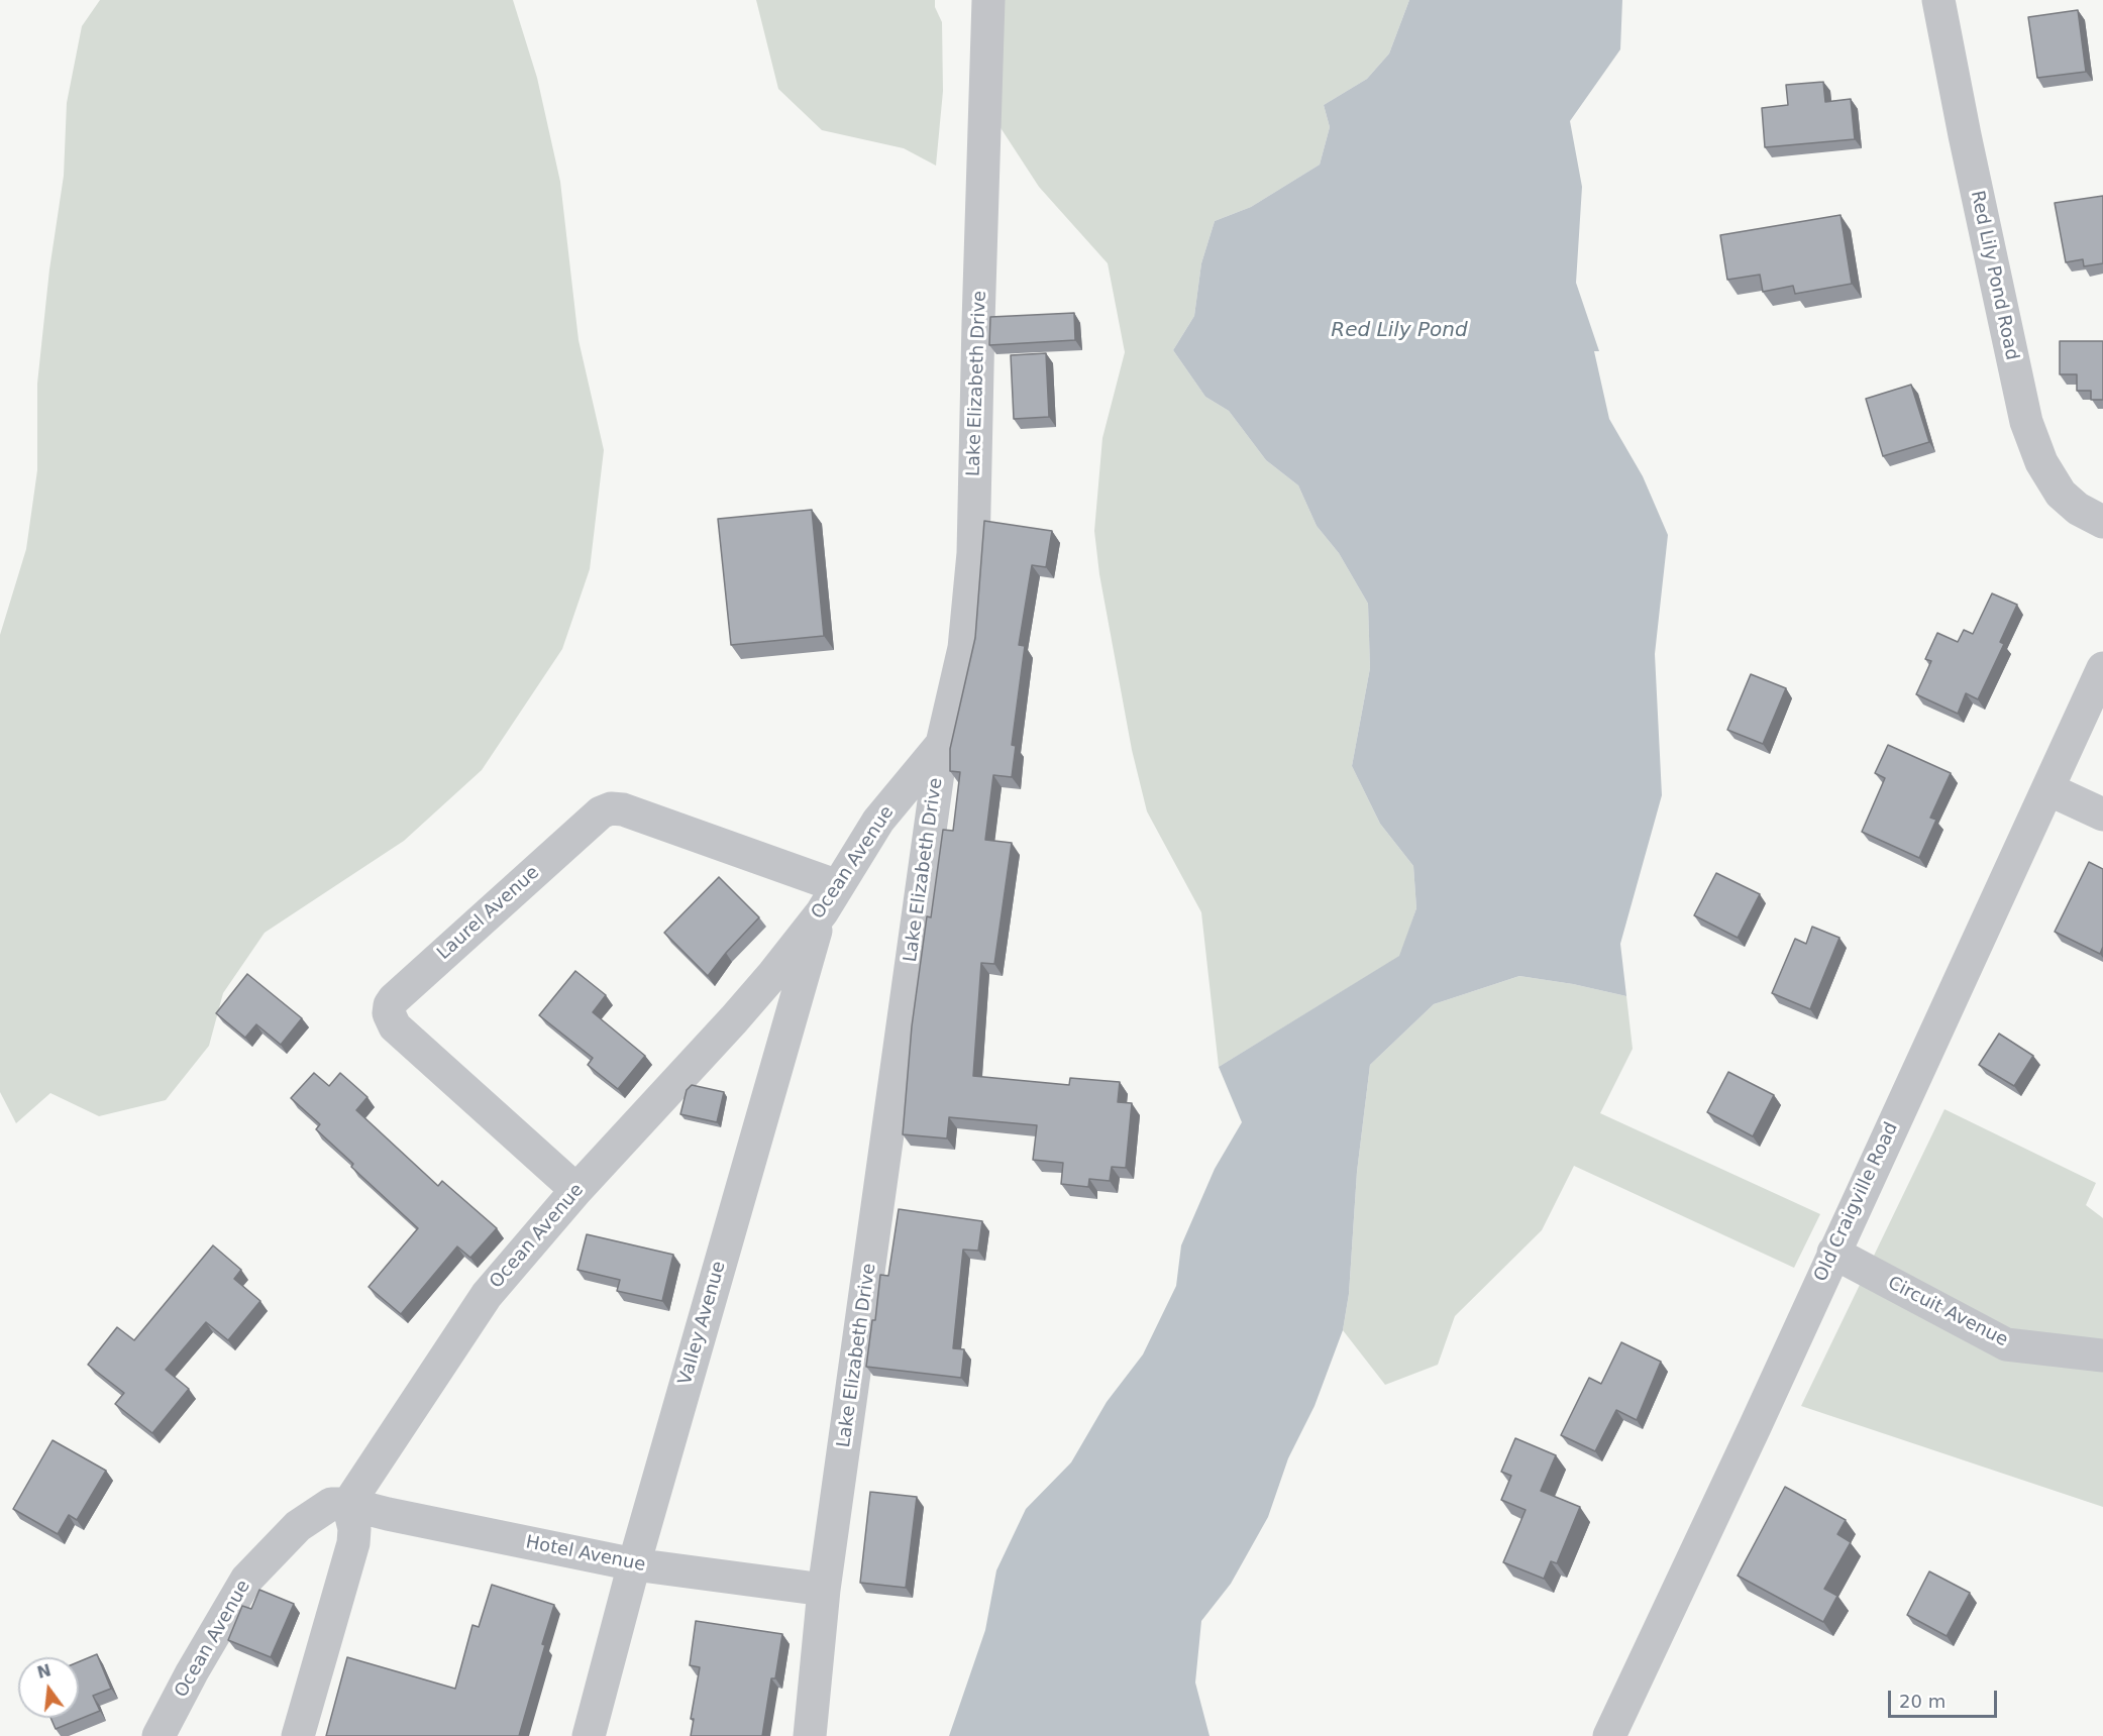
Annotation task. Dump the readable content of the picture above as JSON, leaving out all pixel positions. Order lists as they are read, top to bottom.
{
  "streets": {
    "street": [
      "Red Lily Pond Road",
      "Lake Elizabeth Drive",
      "Ocean Avenue",
      "Laurel Avenue",
      "Old Craigville Road",
      "Circuit Avenue",
      "Valley Avenue",
      "Hotel Avenue"
    ]
  },
  "crossings": [
    ["Lake Elizabeth Drive", "Ocean Avenue"],
    ["Lake Elizabeth Drive", "Hotel Avenue"],
    ["Ocean Avenue", "Laurel Avenue"],
    ["Ocean Avenue", "Valley Avenue"],
    ["Ocean Avenue", "Hotel Avenue"],
    ["Laurel Avenue", "Valley Avenue"],
    ["Old Craigville Road", "Circuit Avenue"],
    ["Valley Avenue", "Hotel Avenue"]
  ],
  "water": ["Red Lily Pond"],
  "scale_bar": "20 m",
  "north": "top"
}
